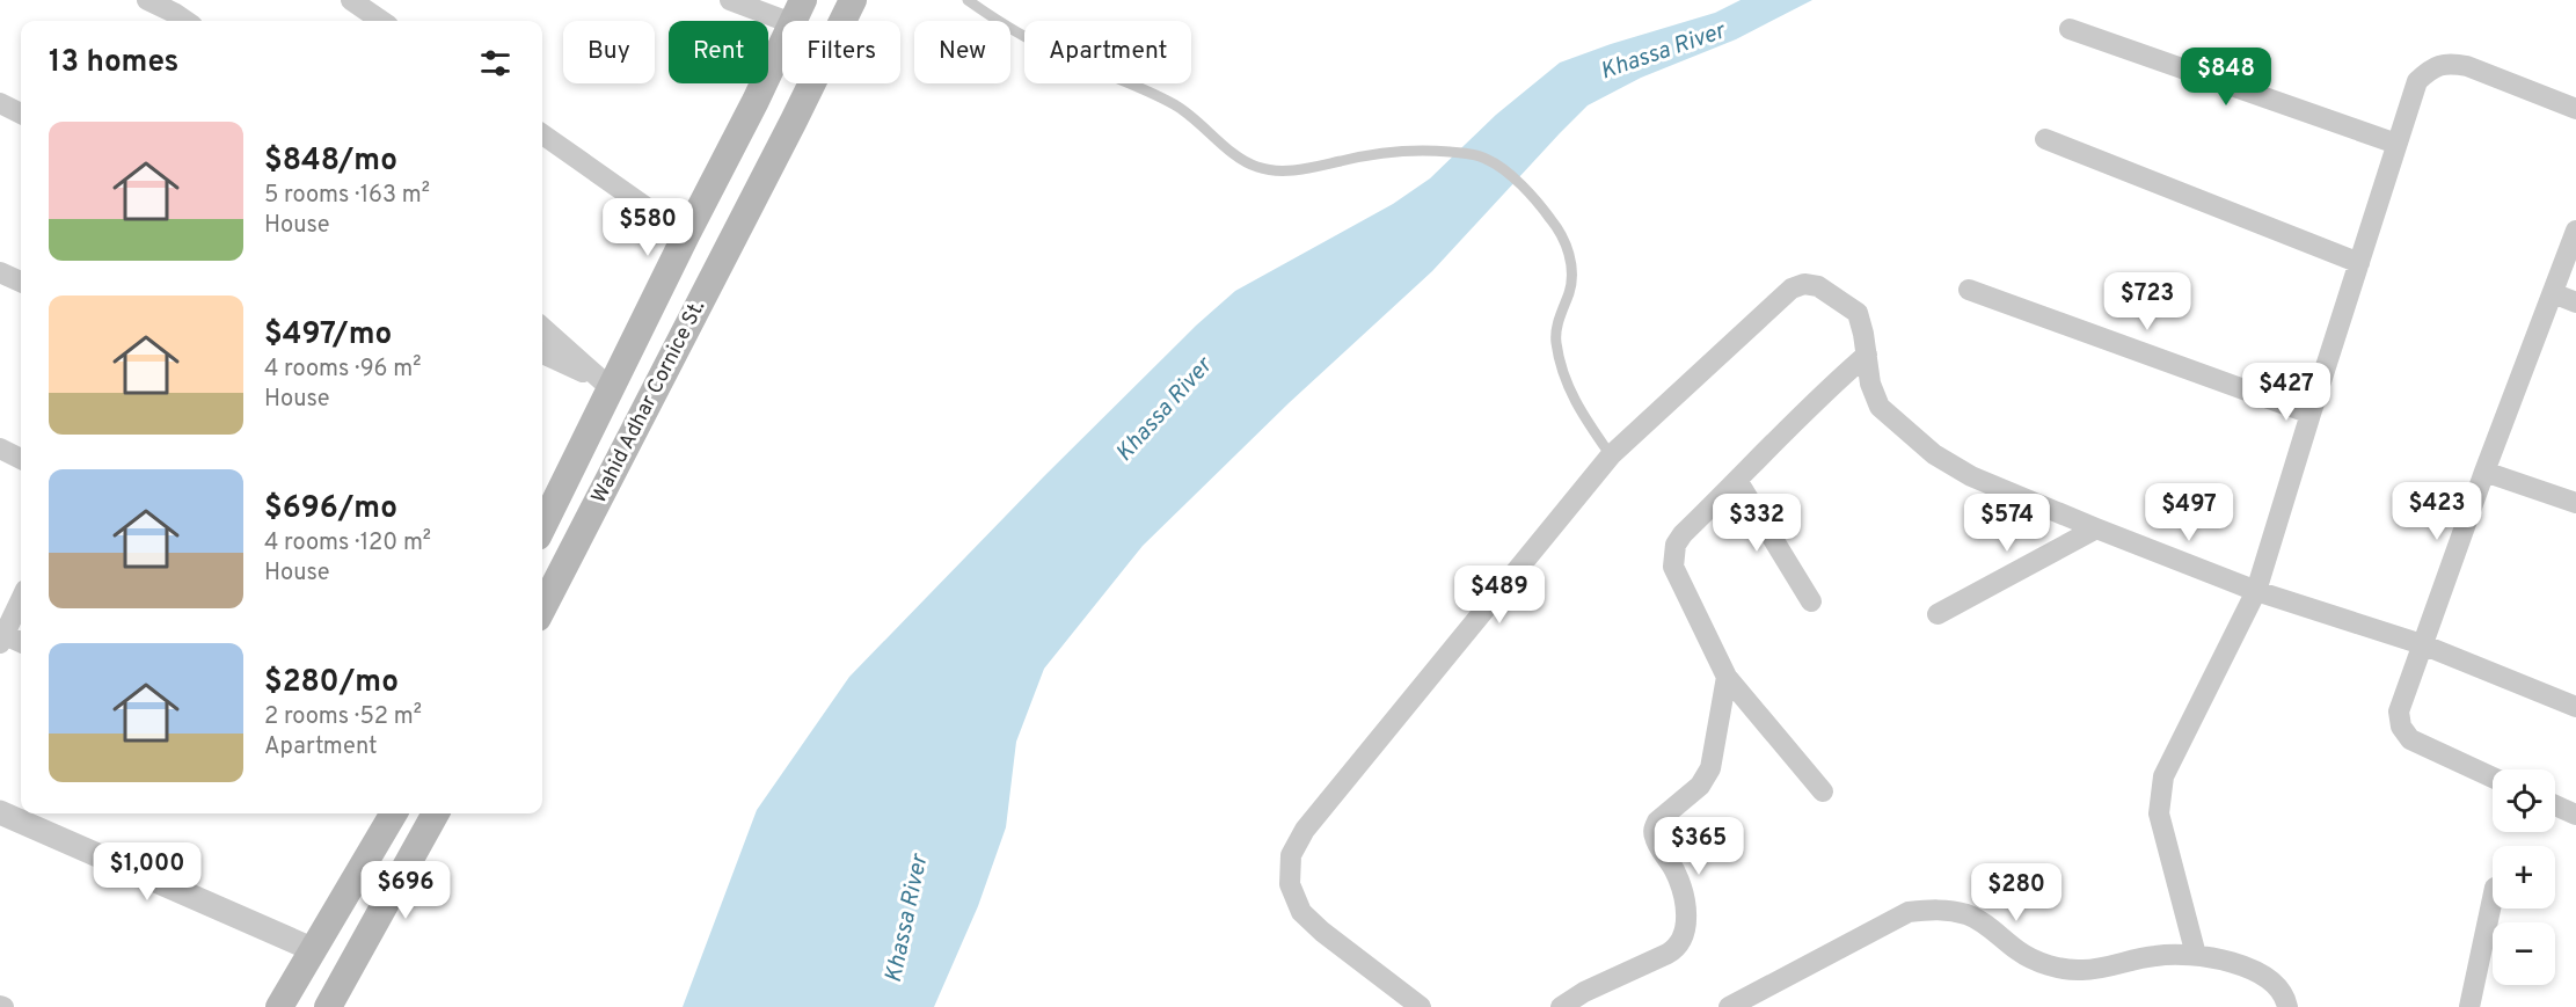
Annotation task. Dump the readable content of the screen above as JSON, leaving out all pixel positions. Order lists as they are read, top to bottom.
{
  "streets": {
    "main road": ["Wahid Adhar Cornice St."]
  },
  "water": ["Khassa River"],
  "page": {
    "chip": [
      "Buy",
      "Rent",
      "Filters",
      "New",
      "Apartment"
    ],
    "heading": "13 homes",
    "price": [
      "$848",
      "$580",
      "$723",
      "$427",
      "$423",
      "$497",
      "$332",
      "$574",
      "$489",
      "$365",
      "$1,000",
      "$696",
      "$280"
    ],
    "list": [
      {
        "name": "$848/mo",
        "note": "5 rooms · 163 m² · House"
      },
      {
        "name": "$497/mo",
        "note": "4 rooms · 96 m² · House"
      },
      {
        "name": "$696/mo",
        "note": "4 rooms · 120 m² · House"
      },
      {
        "name": "$280/mo",
        "note": "2 rooms · 52 m² · Apartment"
      }
    ],
    "map_buttons": ["+", "−"]
  }
}
